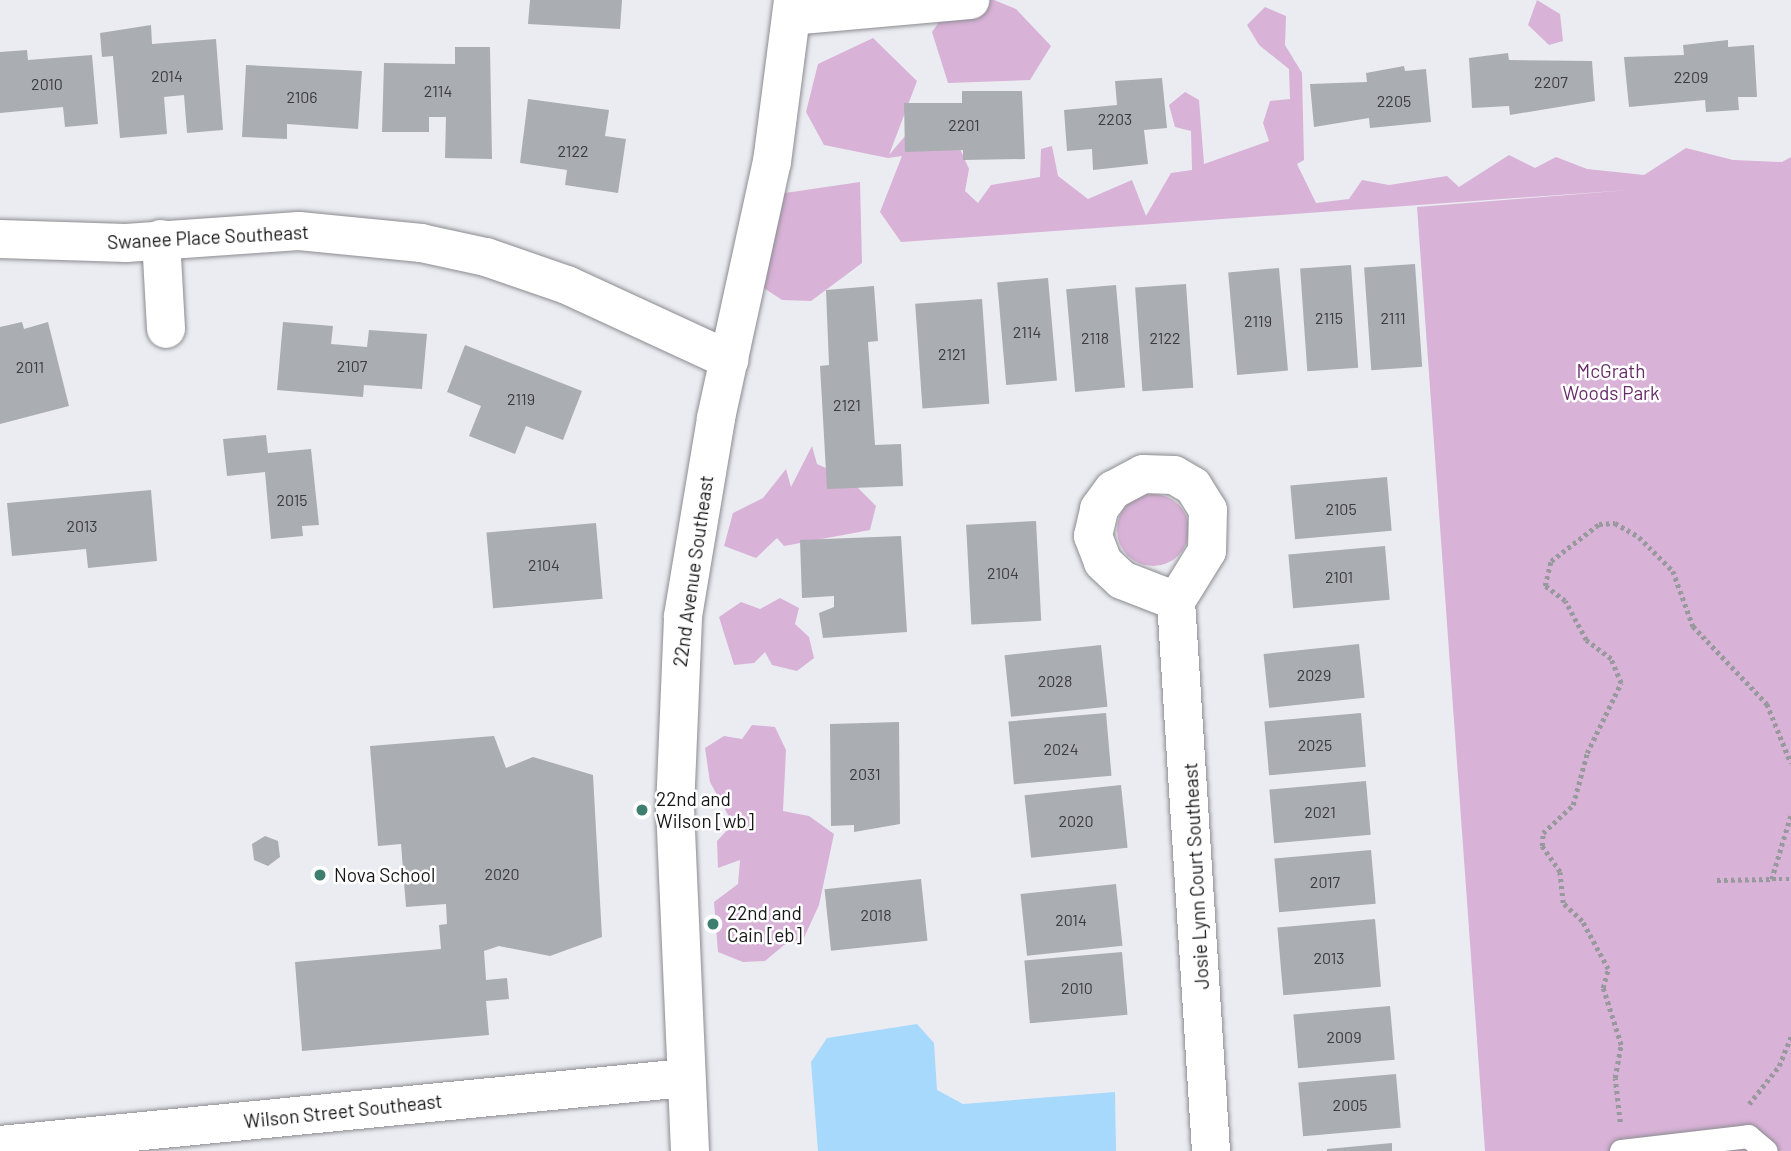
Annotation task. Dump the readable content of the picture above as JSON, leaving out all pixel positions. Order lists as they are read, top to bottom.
{
  "streets": {
    "street": [
      "Swanee Place Southeast",
      "22nd Avenue Southeast",
      "Josie Lynn Court Southeast",
      "Wilson Street Southeast"
    ]
  },
  "crossings": [
    ["Swanee Place Southeast", "22nd Avenue Southeast"],
    ["22nd Avenue Southeast", "Wilson Street Southeast"]
  ],
  "parks": ["McGrath Woods Park"],
  "places": ["22nd and Wilson [wb]", "Nova School", "22nd and Cain [eb]"],
  "house_numbers": [
    "2014",
    "2209",
    "2207",
    "2010",
    "2114",
    "2106",
    "2205",
    "2203",
    "2201",
    "2122",
    "2115",
    "2111",
    "2119",
    "2114",
    "2118",
    "2122",
    "2121",
    "2107",
    "2011",
    "2119",
    "2121",
    "2015",
    "2105",
    "2013",
    "2104",
    "2104",
    "2101",
    "2029",
    "2028",
    "2025",
    "2024",
    "2031",
    "2021",
    "2020",
    "2020",
    "2017",
    "2018",
    "2014",
    "2013",
    "2010",
    "2009",
    "2005"
  ]
}
